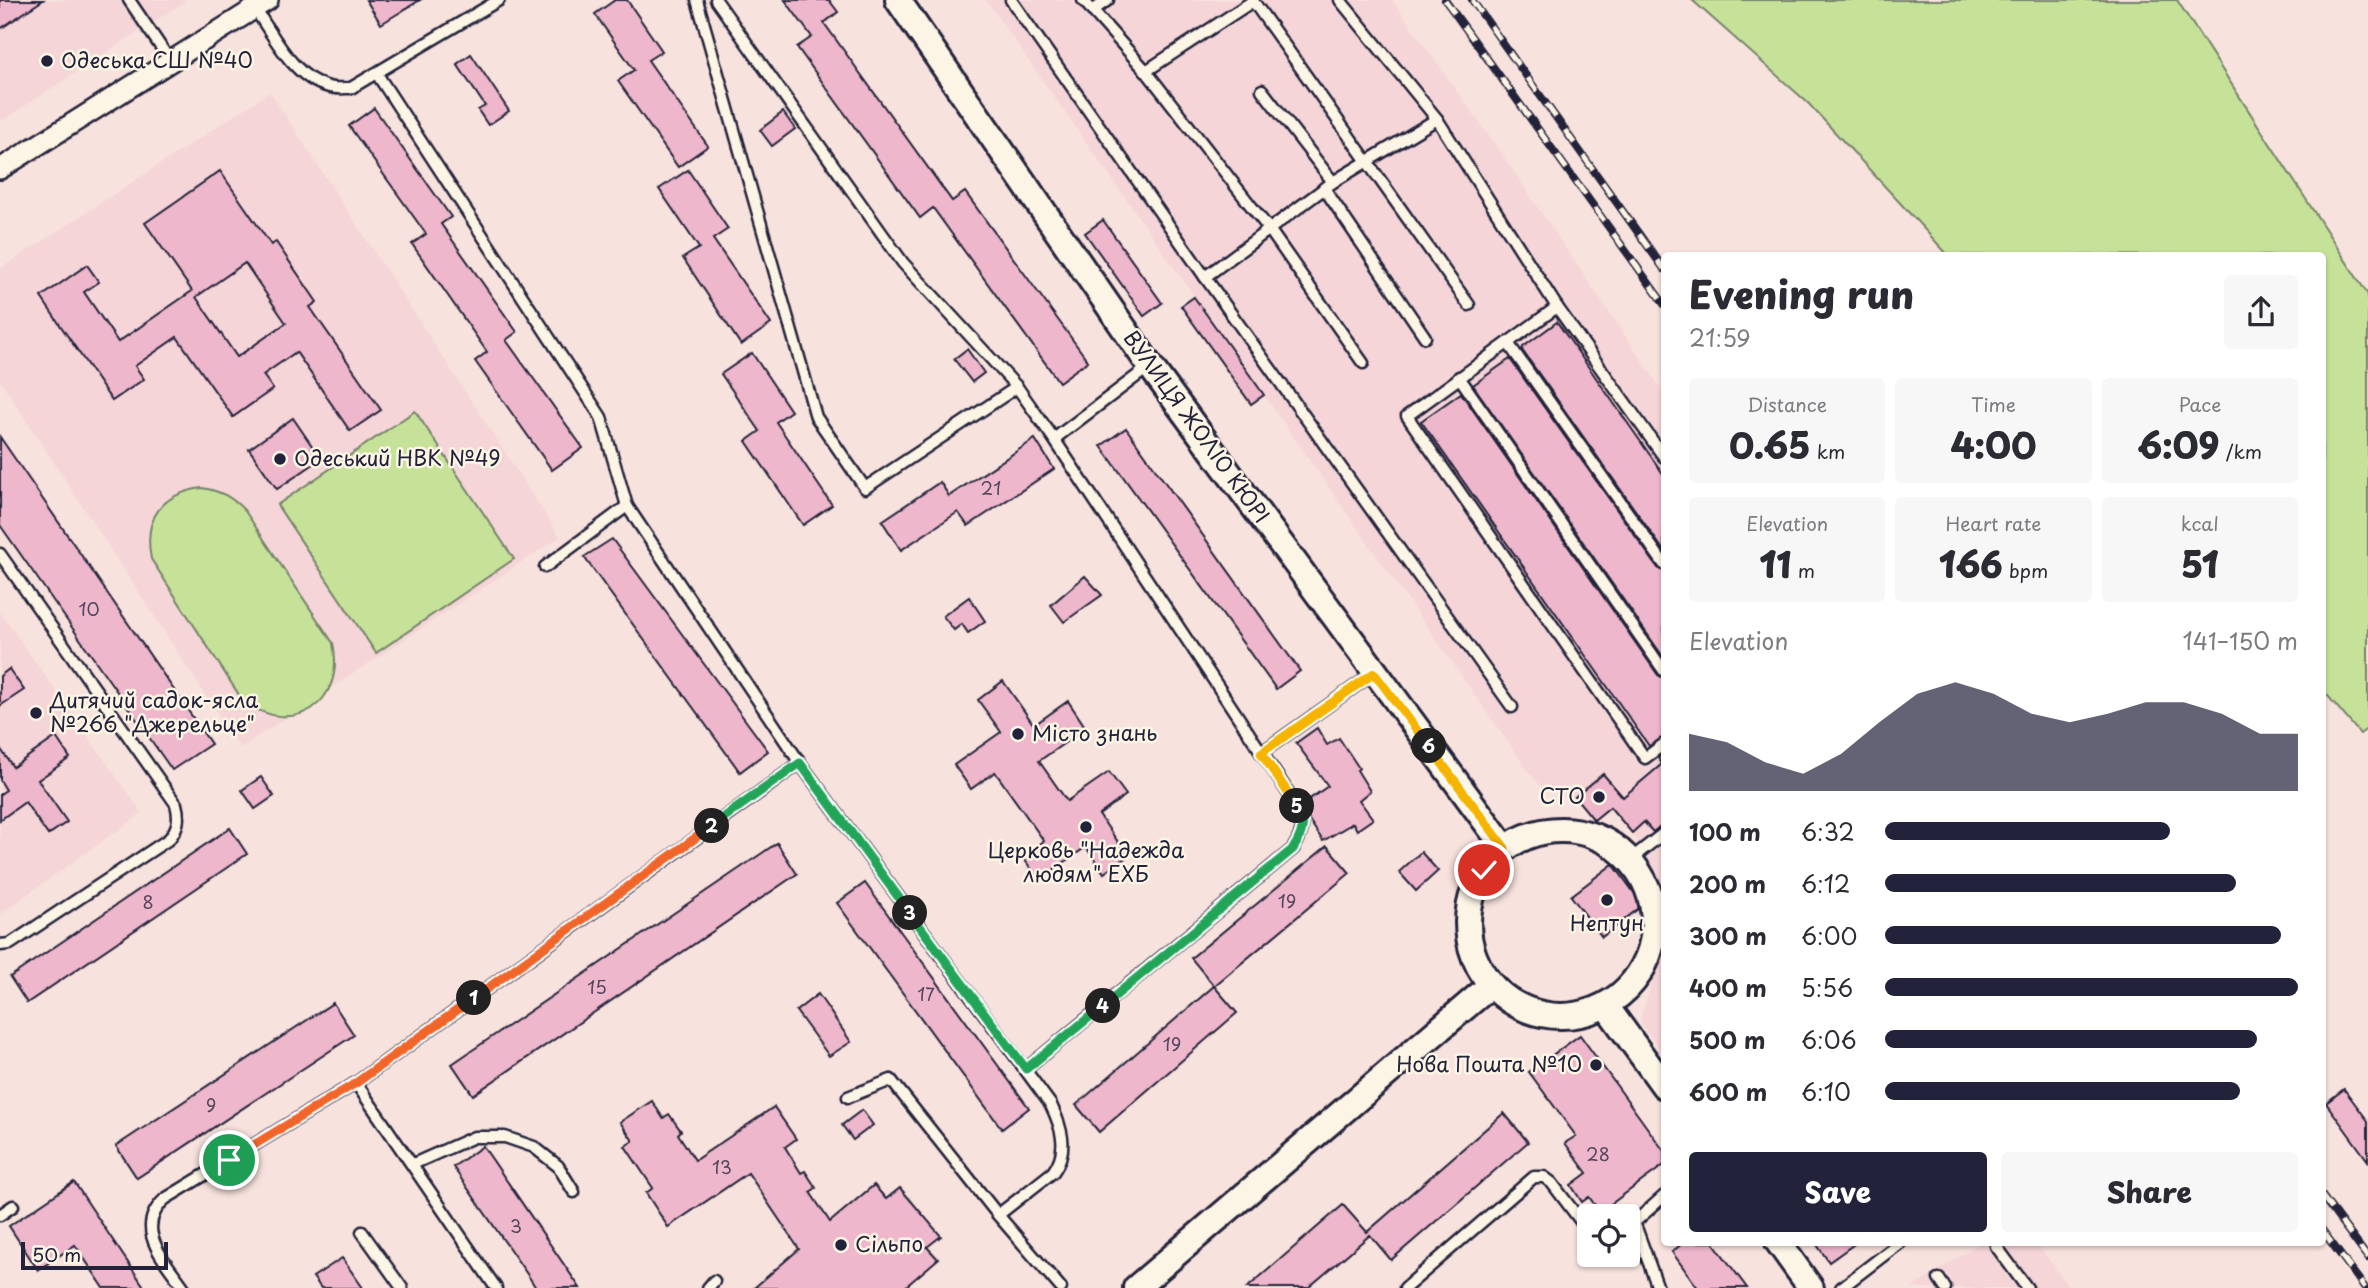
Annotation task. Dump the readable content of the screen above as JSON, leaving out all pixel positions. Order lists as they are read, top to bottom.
{
  "streets": {
    "street": ["ВУЛИЦЯ ЖОЛІО КЮРІ"]
  },
  "places": [
    "Одеська СШ №40",
    "Одеський НВК №49",
    "Дитячий садок-ясла №266 \"Джерельце\"",
    "Місто знань",
    "СТО",
    "Церковь \"Надежда людям\" ЕХБ",
    "Нептун",
    "Нова Пошта №10",
    "Сільпо"
  ],
  "house_numbers": [
    "21",
    "10",
    "19",
    "8",
    "15",
    "17",
    "19",
    "9",
    "28",
    "13",
    "3"
  ],
  "scale_bar": "50 m",
  "page": {
    "heading": ["Evening run", "21:59"],
    "stats": [
      ["Distance", "0.65 km"],
      ["Time", "4:00"],
      ["Pace", "6:09 /km"],
      ["Elevation", "11 m"],
      ["Heart rate", "166 bpm"],
      ["kcal", "51"]
    ],
    "chart": ["Elevation", "141–150 m"],
    "pins": [
      "6",
      "5",
      "2",
      "3",
      "1",
      "4"
    ],
    "list": [
      {
        "name": "100 m",
        "note": "6:32"
      },
      {
        "name": "200 m",
        "note": "6:12"
      },
      {
        "name": "300 m",
        "note": "6:00"
      },
      {
        "name": "400 m",
        "note": "5:56"
      },
      {
        "name": "500 m",
        "note": "6:06"
      },
      {
        "name": "600 m",
        "note": "6:10"
      }
    ],
    "buttons": ["Save", "Share"],
    "scale": "50 m"
  }
}
